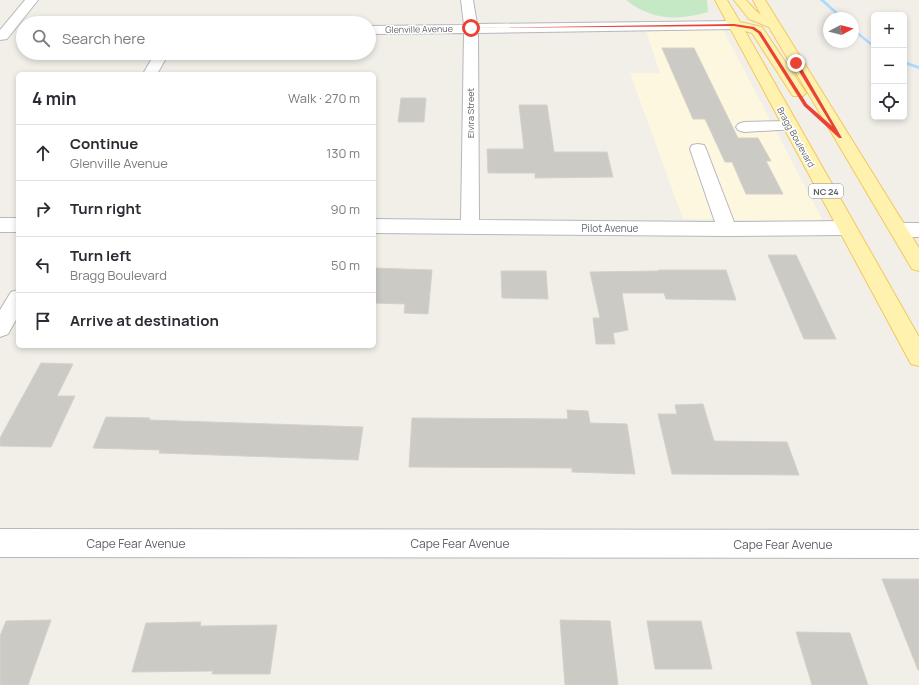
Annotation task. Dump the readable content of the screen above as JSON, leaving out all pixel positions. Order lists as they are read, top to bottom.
{
  "streets": {
    "main road": ["Bragg Boulevard", "NC 24"],
    "street": [
      "Glenville Avenue",
      "Elvira Street",
      "Pilot Avenue",
      "Cape Fear Avenue"
    ]
  },
  "crossings": [
    ["Glenville Avenue", "Elvira Street"],
    ["Glenville Avenue", "Bragg Boulevard"],
    ["Elvira Street", "Pilot Avenue"],
    ["Bragg Boulevard", "Pilot Avenue"]
  ],
  "north": "right",
  "page": {
    "map_buttons": ["+", "−"],
    "search": "Search here",
    "heading": ["4 min", "Walk · 270 m"],
    "list": [
      ["Continue", "Glenville Avenue", "130 m"],
      ["Turn right", "90 m"],
      ["Turn left", "Bragg Boulevard", "50 m"],
      "Arrive at destination"
    ]
  }
}
